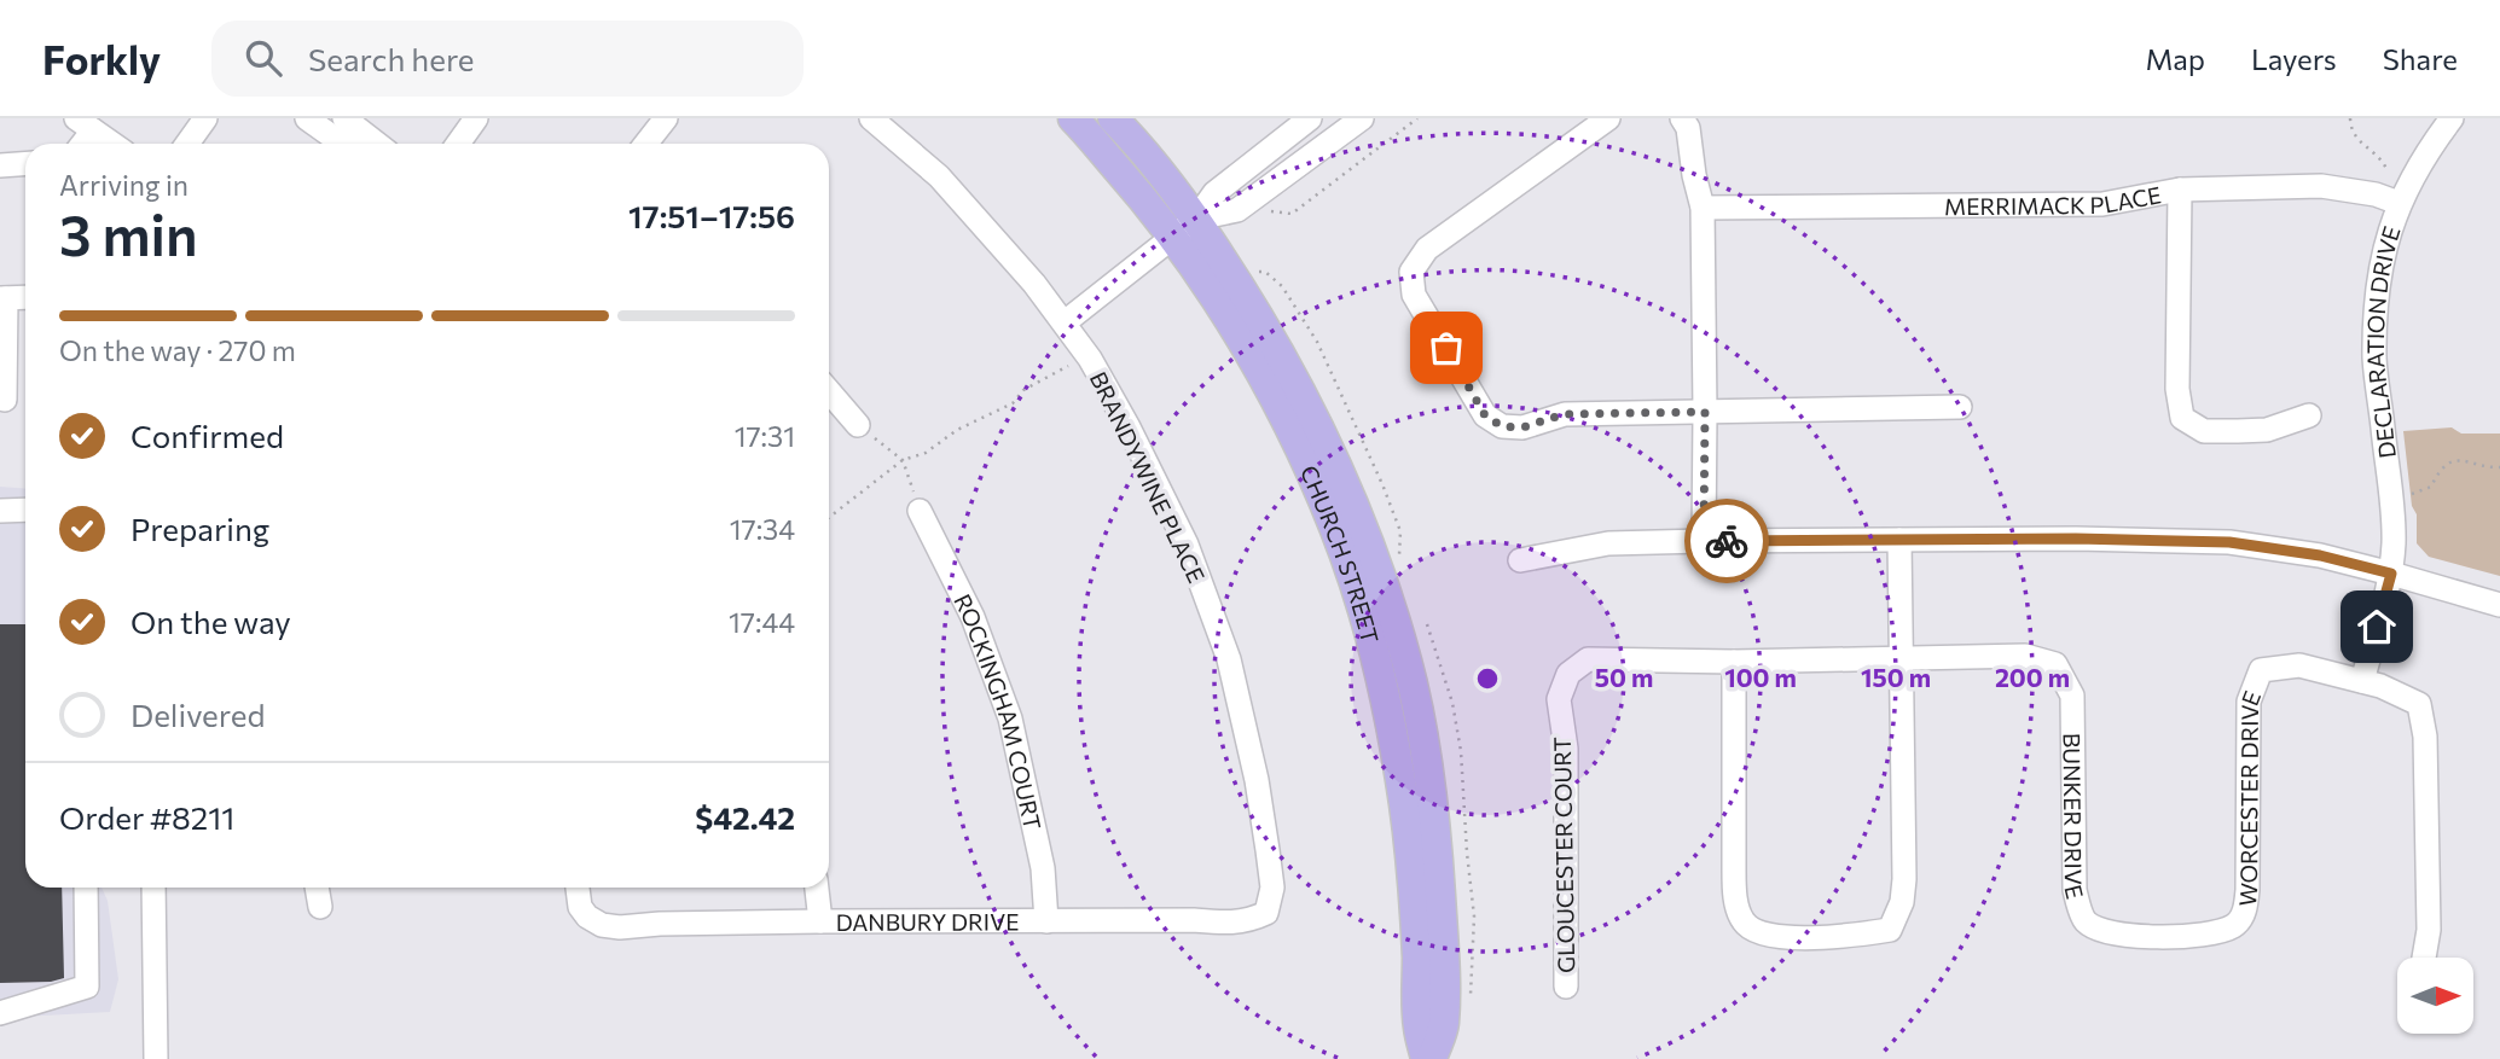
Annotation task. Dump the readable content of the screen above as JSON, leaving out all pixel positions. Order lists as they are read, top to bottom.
{
  "streets": {
    "main road": ["CHURCH STREET"],
    "street": [
      "MERRIMACK PLACE",
      "DECLARATION DRIVE",
      "BRANDYWINE PLACE",
      "ROCKINGHAM COURT",
      "WORCESTER DRIVE",
      "BUNKER DRIVE",
      "GLOUCESTER COURT",
      "DANBURY DRIVE"
    ]
  },
  "crossings": [
    ["MERRIMACK PLACE", "DECLARATION DRIVE"],
    ["DECLARATION DRIVE", "WORCESTER DRIVE"],
    ["BRANDYWINE PLACE", "DANBURY DRIVE"],
    ["ROCKINGHAM COURT", "DANBURY DRIVE"],
    ["WORCESTER DRIVE", "BUNKER DRIVE"]
  ],
  "north": "right",
  "page": {
    "header": "Forkly",
    "search": "Search here",
    "nav": ["Map", "Layers", "Share"],
    "heading": ["3 min", "Arriving in", "17:51–17:56"],
    "panel": ["Order #8211", "$42.42"],
    "bar": "On the way · 270 m",
    "list": [
      ["Confirmed", "17:31"],
      ["Preparing", "17:34"],
      ["On the way", "17:44"],
      "Delivered"
    ]
  },
  "rings": [
    "50 m",
    "100 m",
    "150 m",
    "200 m"
  ]
}
